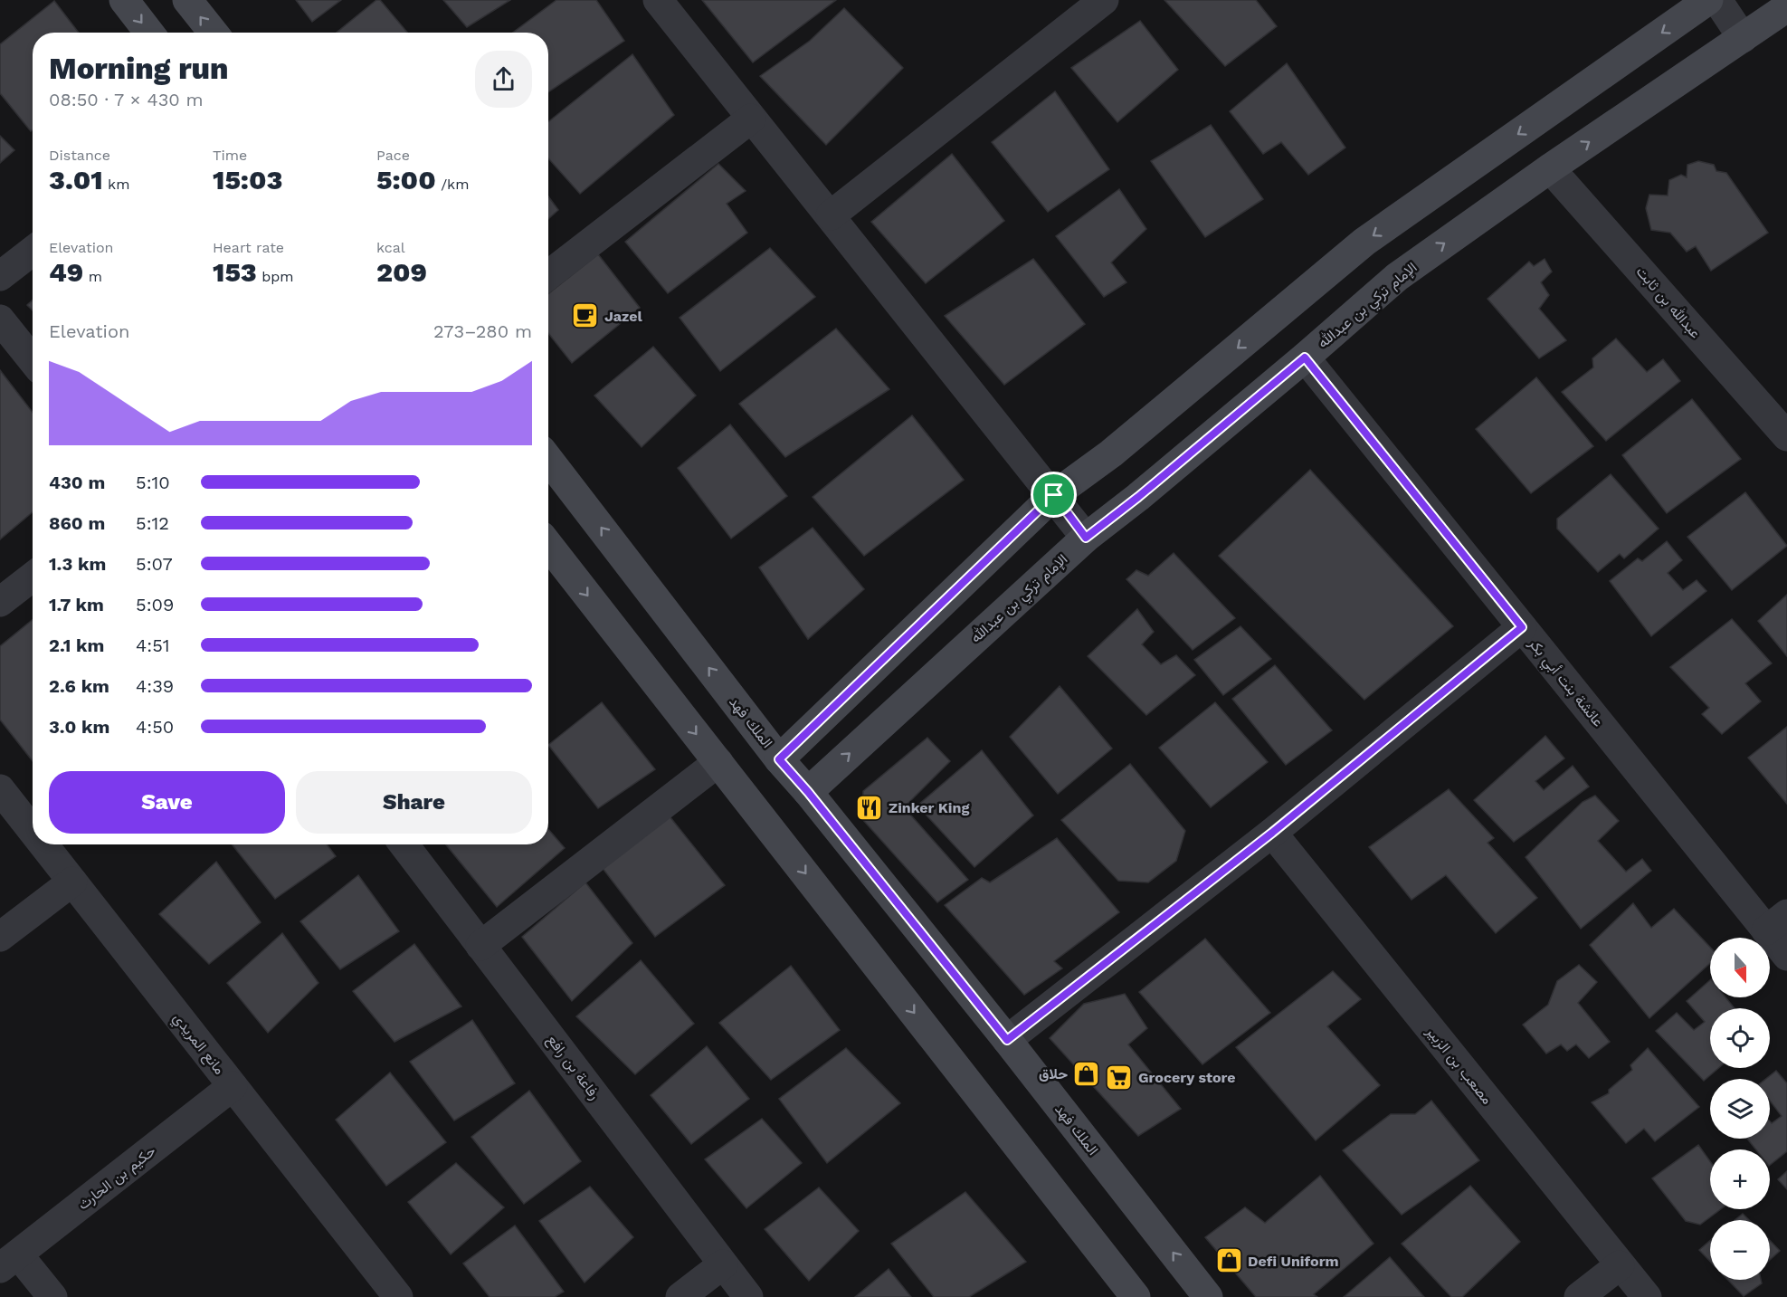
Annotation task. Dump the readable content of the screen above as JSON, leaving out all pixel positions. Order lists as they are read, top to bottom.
{
  "streets": {
    "street": [
      "عبدالله بن ثابت",
      "الإمام تركي بن عبدالله",
      "عائشة بنت أبي بكر",
      "الملك فهد",
      "مانع المريدي",
      "مصعب بن الزبير",
      "رفاعة بن رافع",
      "حكيم بن الحارث"
    ]
  },
  "crossings": [
    ["عبدالله بن ثابت", "الإمام تركي بن عبدالله"],
    ["الإمام تركي بن عبدالله", "عائشة بنت أبي بكر"],
    ["الإمام تركي بن عبدالله", "الملك فهد"],
    ["مانع المريدي", "حكيم بن الحارث"]
  ],
  "places": {
    "cafe": ["Jazel"],
    "restaurant": ["Zinker King"],
    "shop": ["حلاق", "Defi Uniform"],
    "supermarket": ["Grocery store"]
  },
  "north": "bottom",
  "page": {
    "heading": ["Morning run", "08:50 · 7 × 430 m"],
    "stats": [
      ["Distance", "3.01 km"],
      ["Time", "15:03"],
      ["Pace", "5:00 /km"],
      ["Elevation", "49 m"],
      ["Heart rate", "153 bpm"],
      ["kcal", "209"]
    ],
    "chart": ["Elevation", "273–280 m"],
    "list": [
      {
        "name": "430 m",
        "note": "5:10"
      },
      {
        "name": "860 m",
        "note": "5:12"
      },
      {
        "name": "1.3 km",
        "note": "5:07"
      },
      {
        "name": "1.7 km",
        "note": "5:09"
      },
      {
        "name": "2.1 km",
        "note": "4:51"
      },
      {
        "name": "2.6 km",
        "note": "4:39"
      },
      {
        "name": "3.0 km",
        "note": "4:50"
      }
    ],
    "buttons": ["Save", "Share"],
    "map_buttons": ["+", "−"]
  }
}
